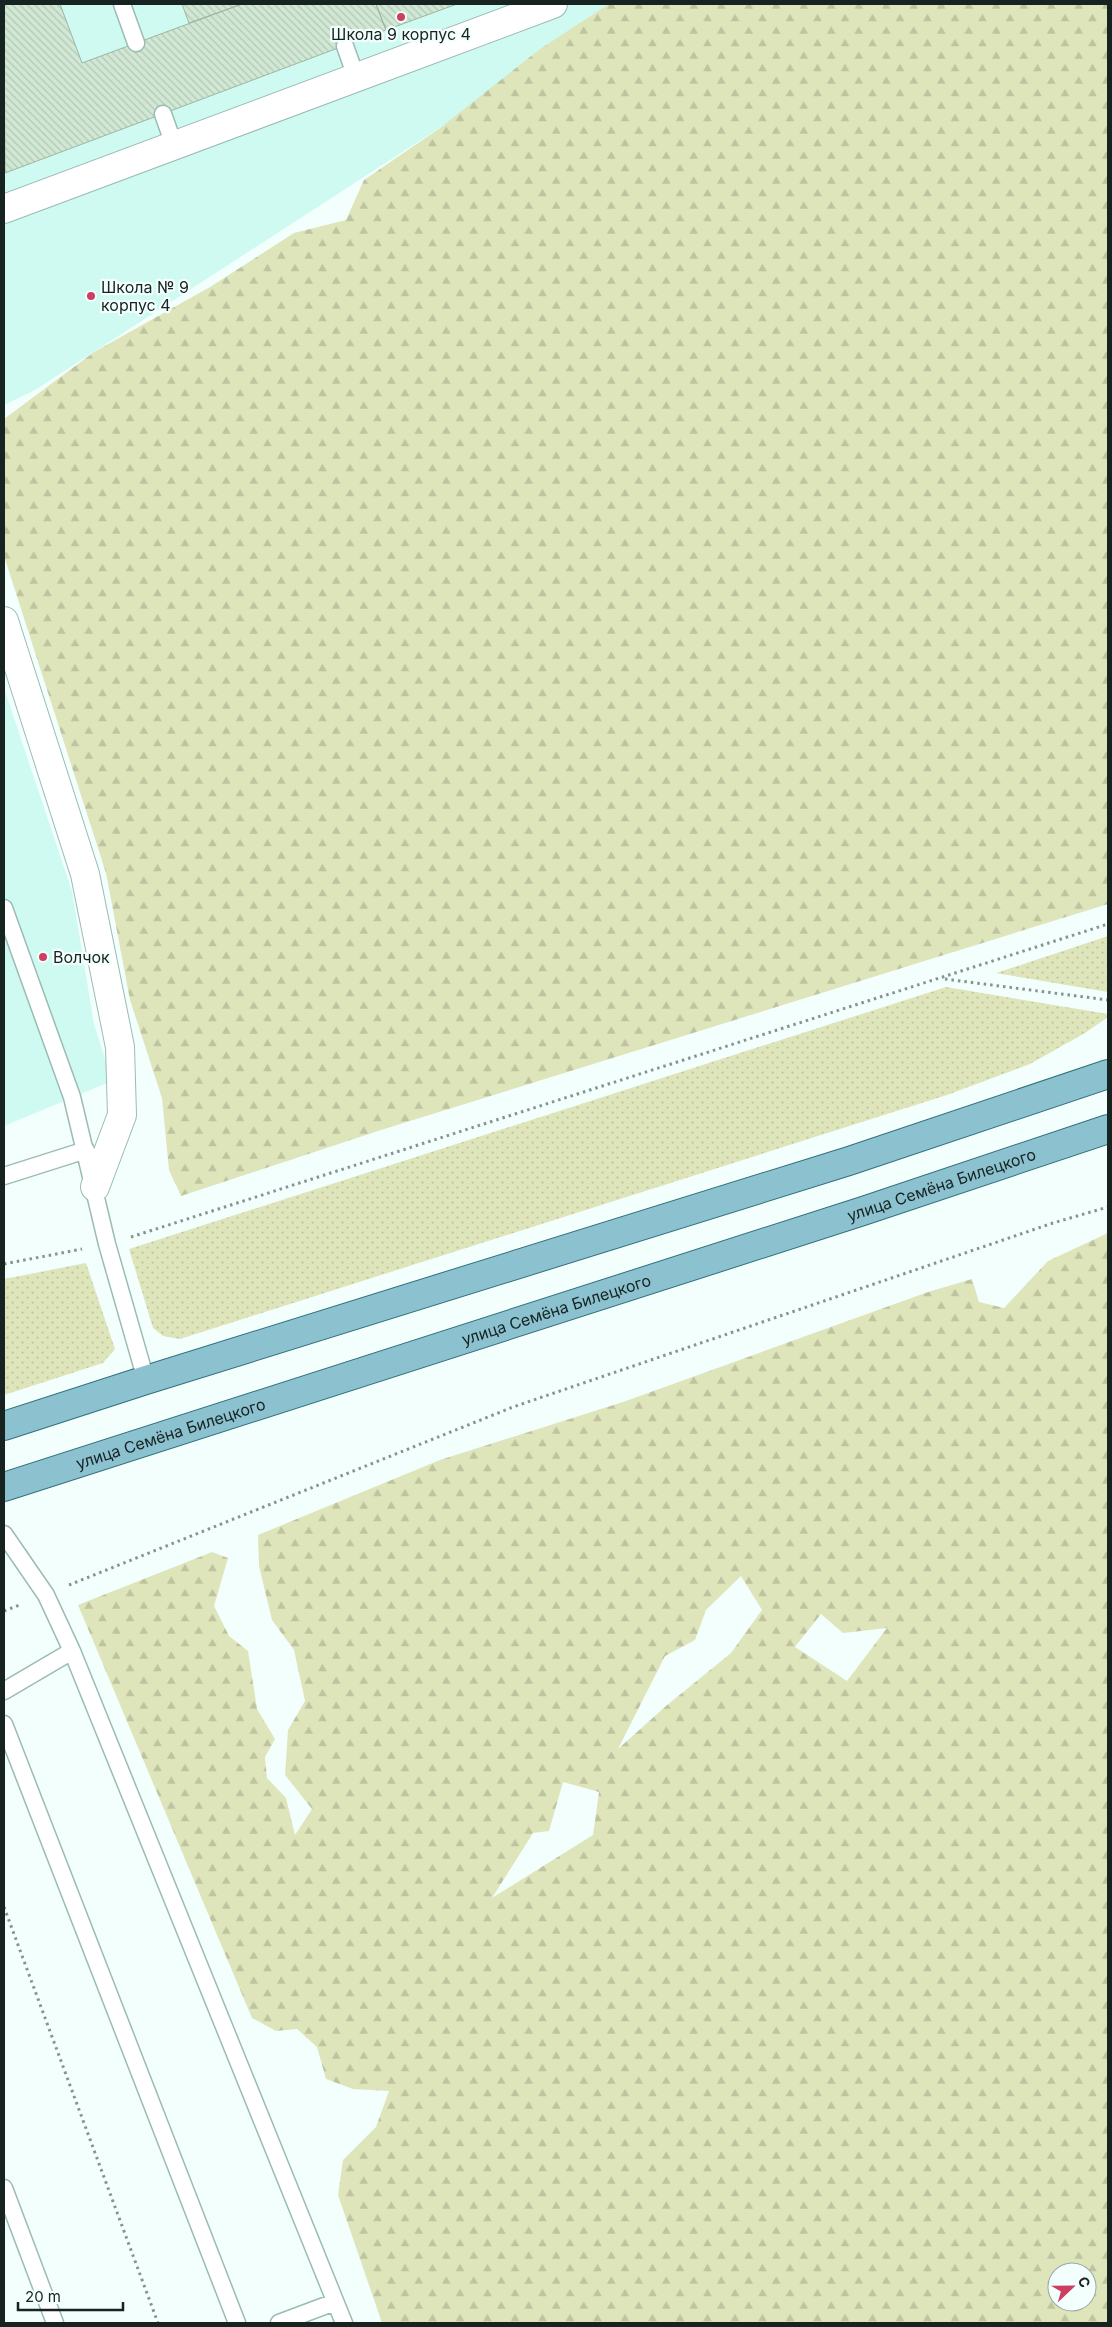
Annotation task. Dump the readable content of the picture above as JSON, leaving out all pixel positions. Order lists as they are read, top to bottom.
{
  "streets": {
    "main road": ["улица Семёна Билецкого"]
  },
  "places": ["Школа 9 корпус 4", "Школа № 9 корпус 4", "Волчок"],
  "scale_bar": "20 m",
  "north": "right"
}
